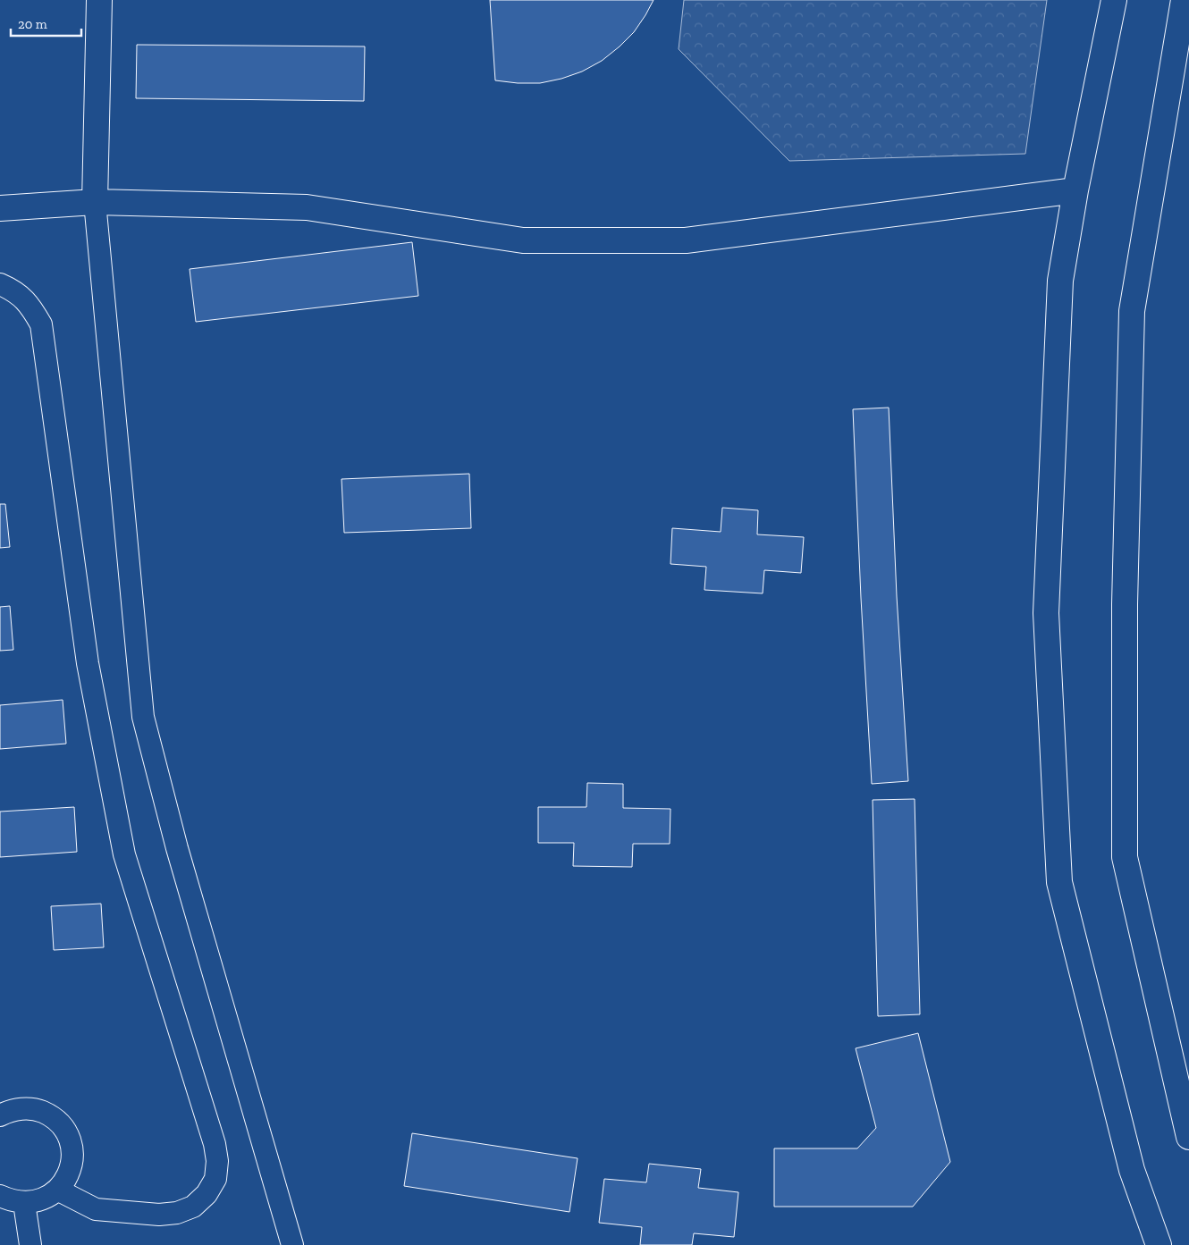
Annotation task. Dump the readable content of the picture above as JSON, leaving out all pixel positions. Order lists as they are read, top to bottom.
{
  "scale_bar": "20 m"
}
